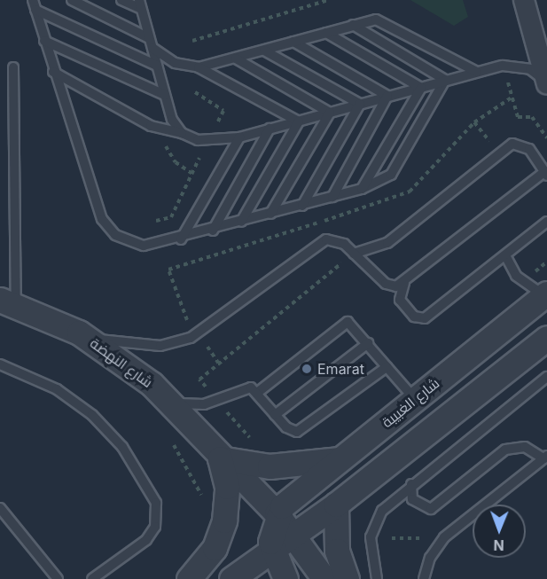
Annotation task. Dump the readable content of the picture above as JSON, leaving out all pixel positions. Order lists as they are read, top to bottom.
{
  "streets": {
    "street": ["شارع النهضة", "شارع الغبيبة"]
  },
  "crossings": [
    ["شارع النهضة", "شارع الغبيبة"]
  ],
  "places": ["Emarat"],
  "north": "bottom"
}
